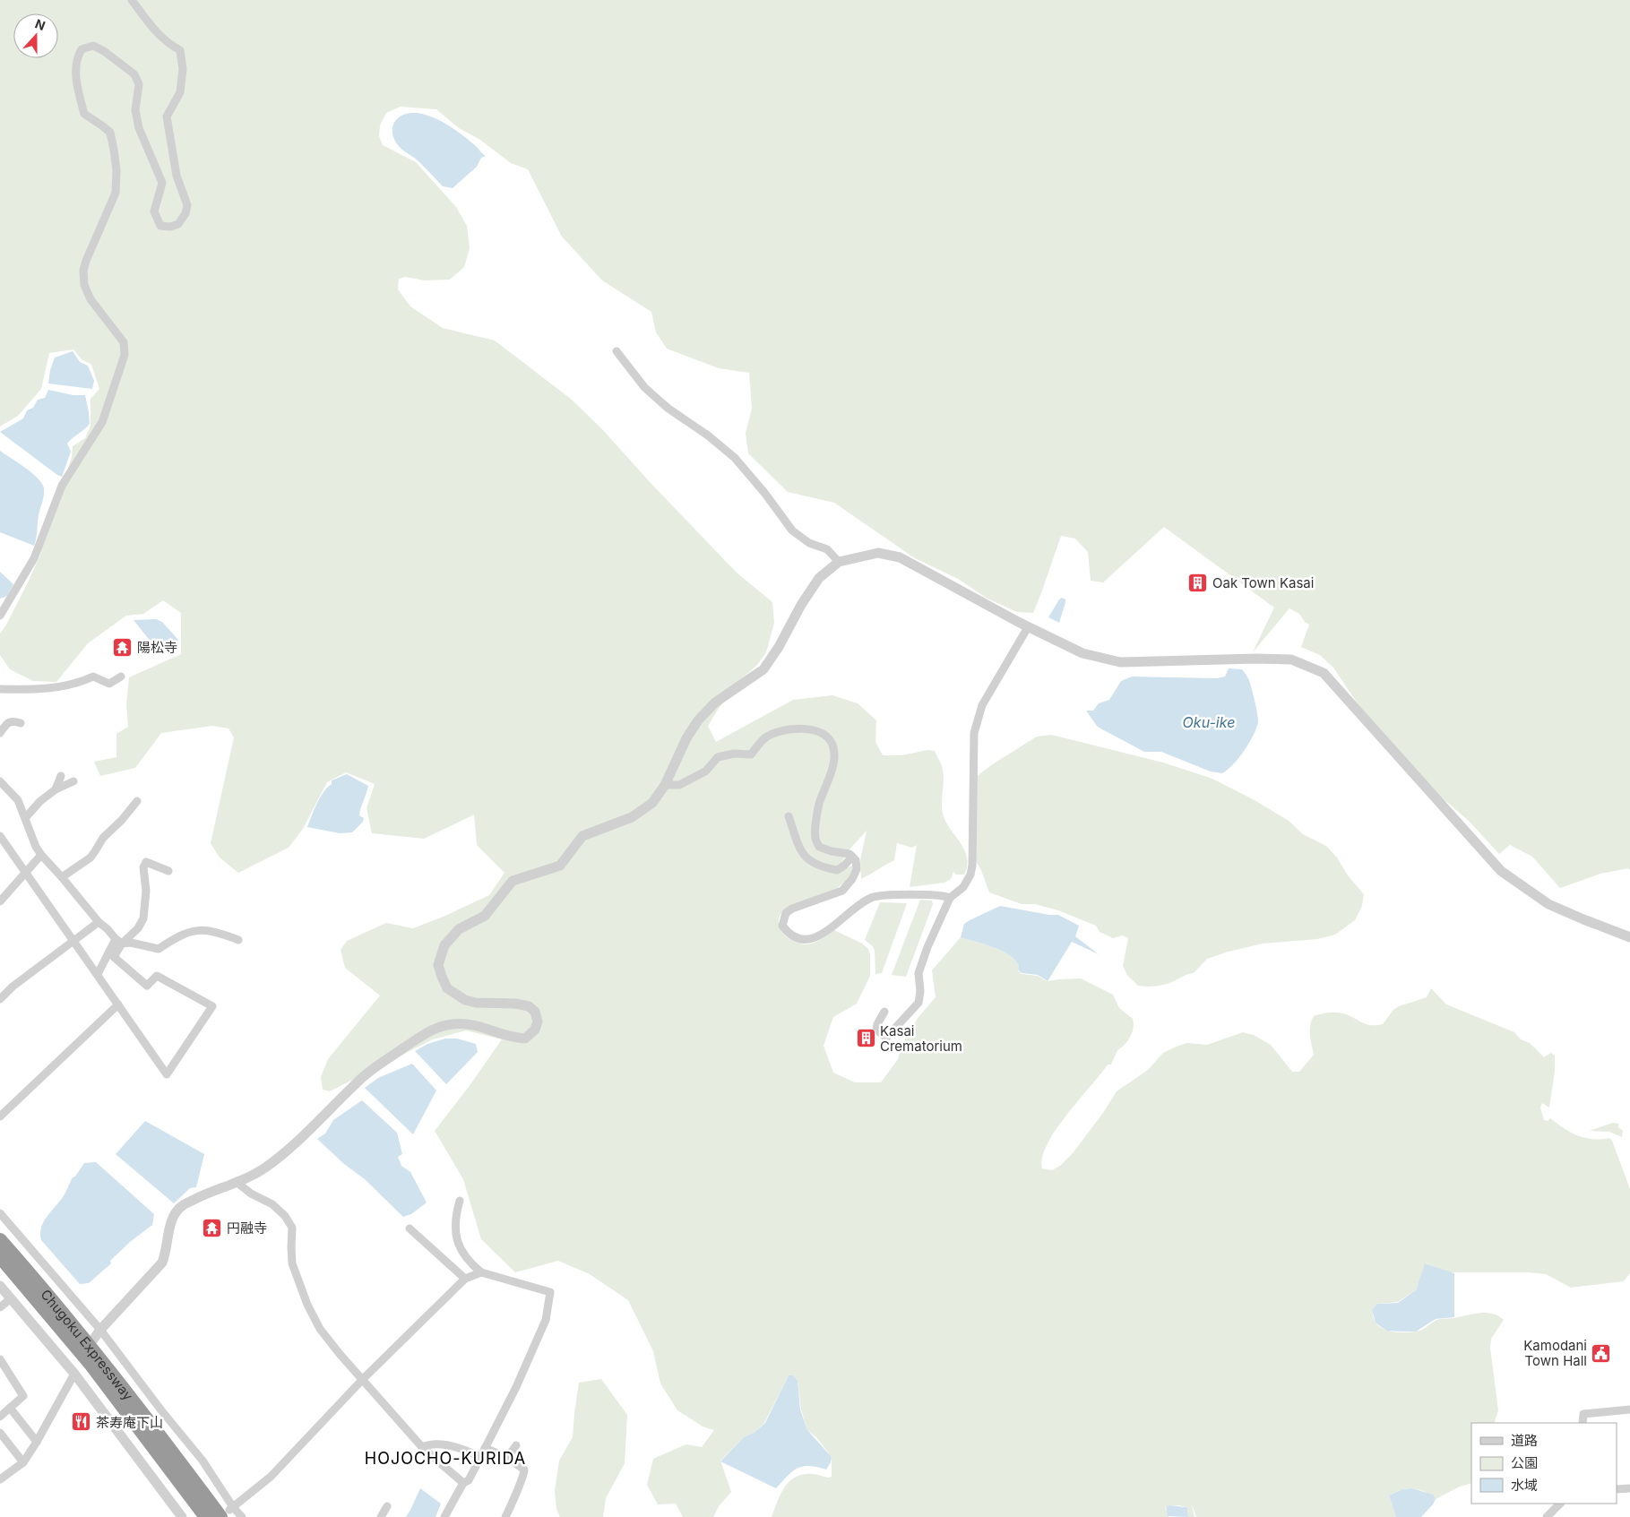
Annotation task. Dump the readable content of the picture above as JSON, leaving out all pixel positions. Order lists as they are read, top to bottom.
{
  "streets": {
    "highway": ["Chugoku Expressway"]
  },
  "districts": ["HOJOCHO-KURIDA"],
  "water": ["Oku-ike"],
  "places": {
    "building": ["Oak Town Kasai", "Kasai Crematorium"],
    "temple": ["陽松寺", "円融寺"],
    "public building": ["Kamodani Town Hall"],
    "restaurant": ["茶寿庵下山"]
  },
  "legend": ["道路", "公園", "水域"],
  "north": "top"
}
